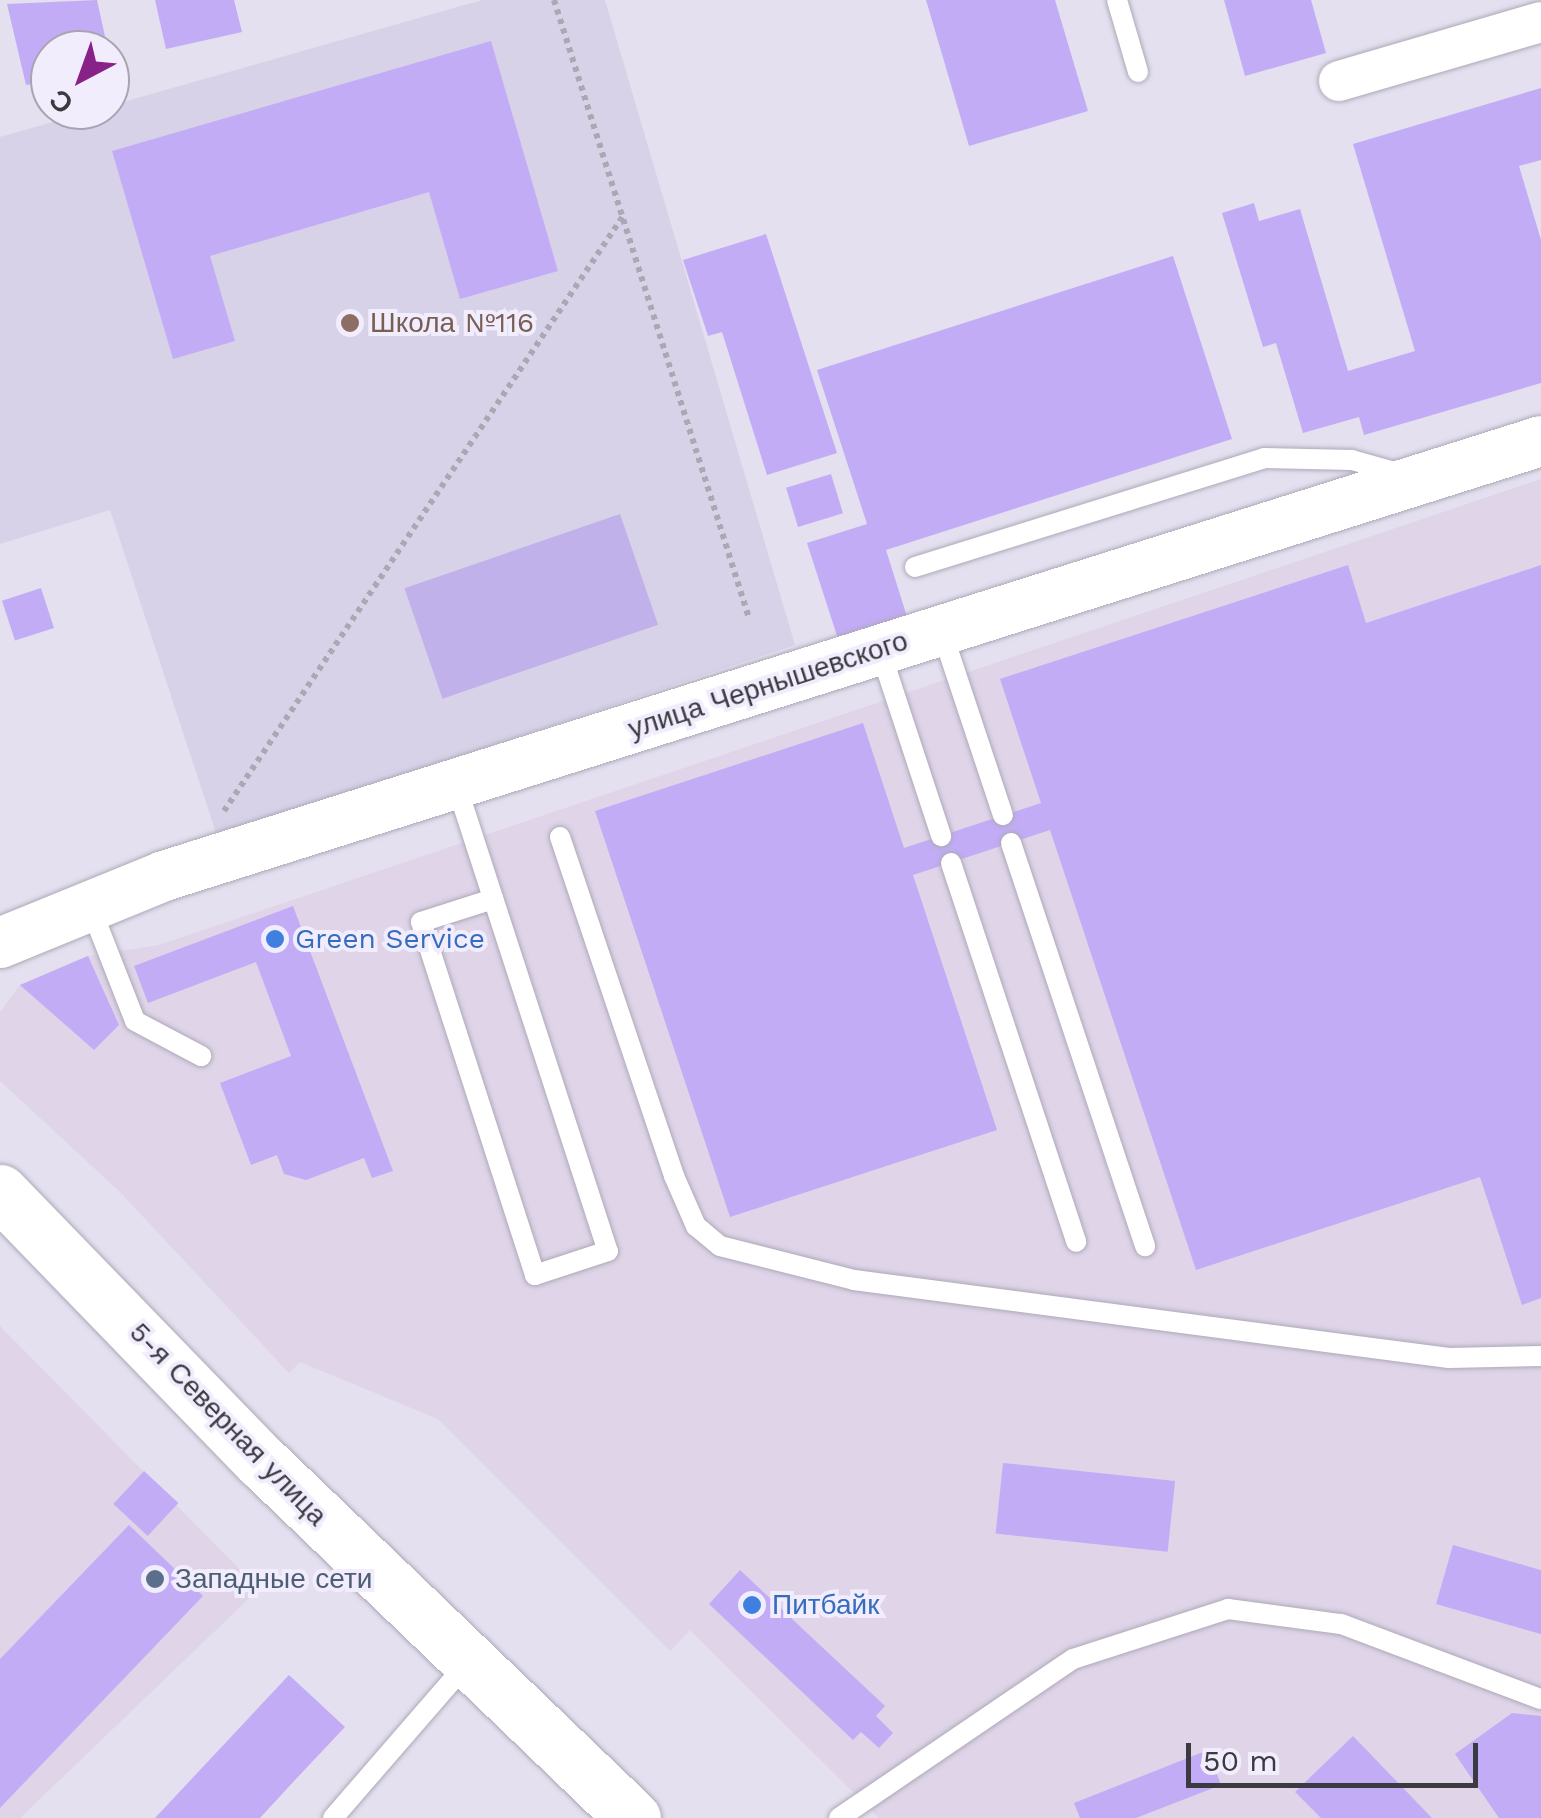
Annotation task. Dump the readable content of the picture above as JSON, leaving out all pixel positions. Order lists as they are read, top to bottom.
{
  "streets": {
    "main road": ["5-я Северная улица"],
    "street": ["улица Чернышевского"]
  },
  "places": [
    "Школа №116",
    "Green Service",
    "Западные сети",
    "Питбайк"
  ],
  "scale_bar": "50 m",
  "north": "bottom left"
}
